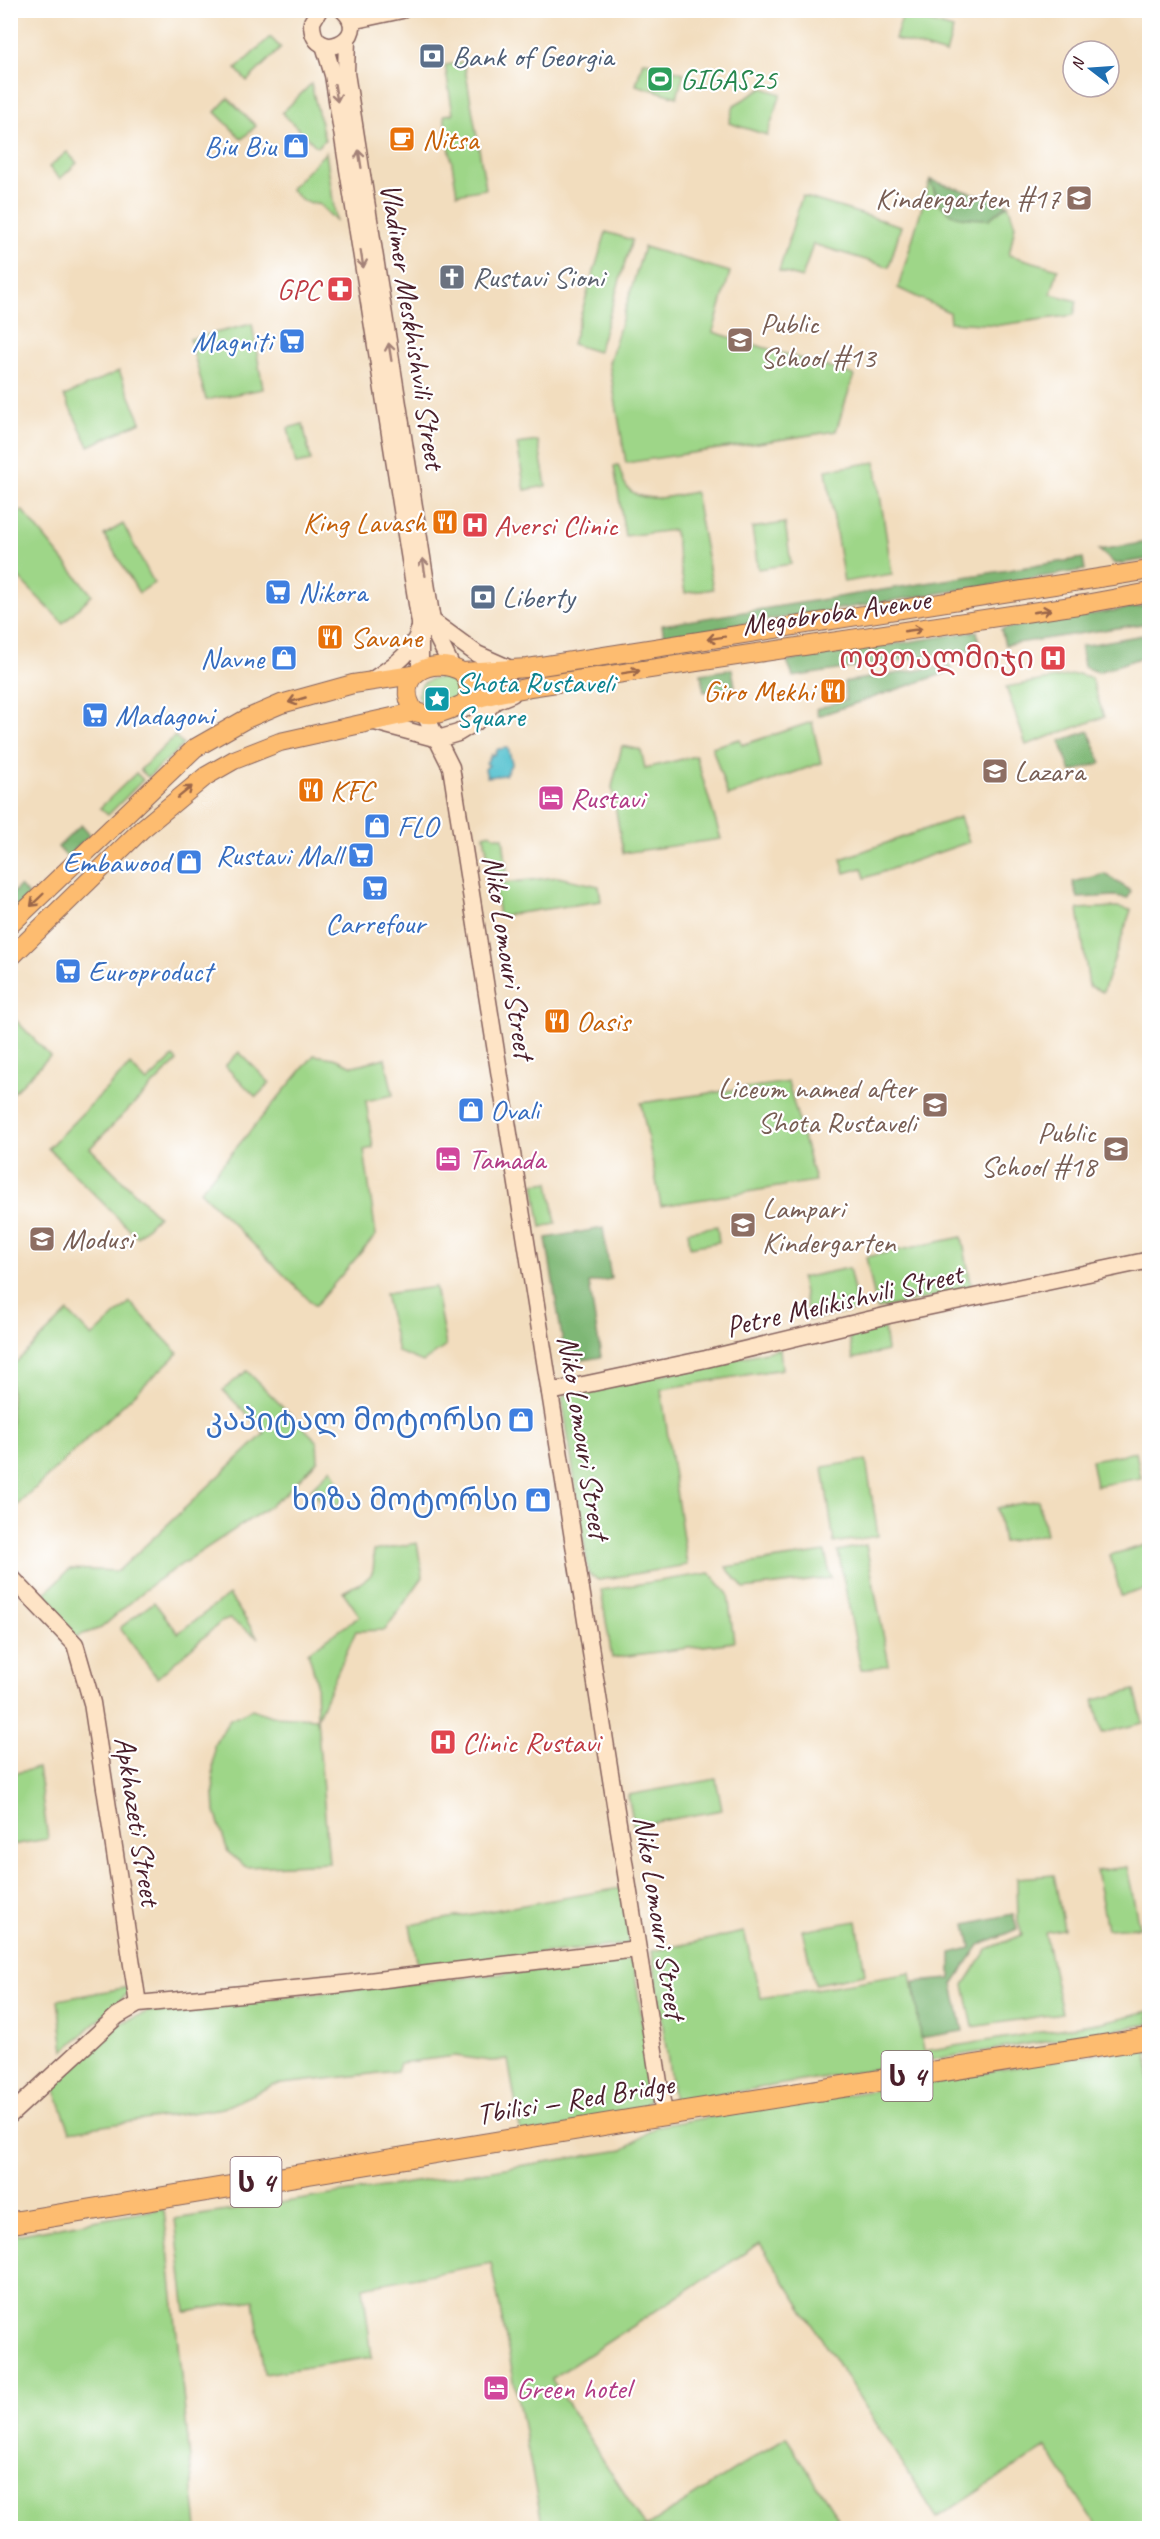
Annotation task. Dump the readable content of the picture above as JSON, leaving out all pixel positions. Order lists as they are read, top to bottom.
{
  "streets": {
    "highway": ["ს 4", "Tbilisi — Red Bridge"],
    "main road": ["Megobroba Avenue"],
    "street": [
      "Vladimer Meskhishvili Street",
      "Niko Lomouri Street",
      "Petre Melikishvili Street",
      "Apkhazeti Street"
    ]
  },
  "crossings": [
    ["Niko Lomouri Street", "Petre Melikishvili Street"],
    ["Niko Lomouri Street", "Tbilisi — Red Bridge"]
  ],
  "places": {
    "bank": ["Bank of Georgia", "Liberty"],
    "sports": ["GIGAS25"],
    "cafe": ["Nitsa"],
    "shop": [
      "Biu Biu",
      "Navne",
      "FLO",
      "Embawood",
      "Ovali",
      "კაპიტალ მოტორსი",
      "ხიზა მოტორსი"
    ],
    "school or university": [
      "Kindergarten #17",
      "Public School #13",
      "Lazara",
      "Liceum named after Shota Rustaveli",
      "Public School #18",
      "Lampari Kindergarten",
      "Modusi"
    ],
    "church": ["Rustavi Sioni"],
    "pharmacy": ["GPC"],
    "supermarket": [
      "Magniti",
      "Nikora",
      "Madagoni",
      "Rustavi Mall",
      "Carrefour",
      "Europroduct"
    ],
    "restaurant": [
      "King Lavash",
      "Savane",
      "Giro Mekhi",
      "KFC",
      "Oasis"
    ],
    "hospital": ["Aversi Clinic", "ოფთალმიჯი", "Clinic Rustavi"],
    "place": ["Shota Rustaveli Square"],
    "hotel": ["Rustavi", "Tamada", "Green hotel"]
  },
  "north": "left"
}
